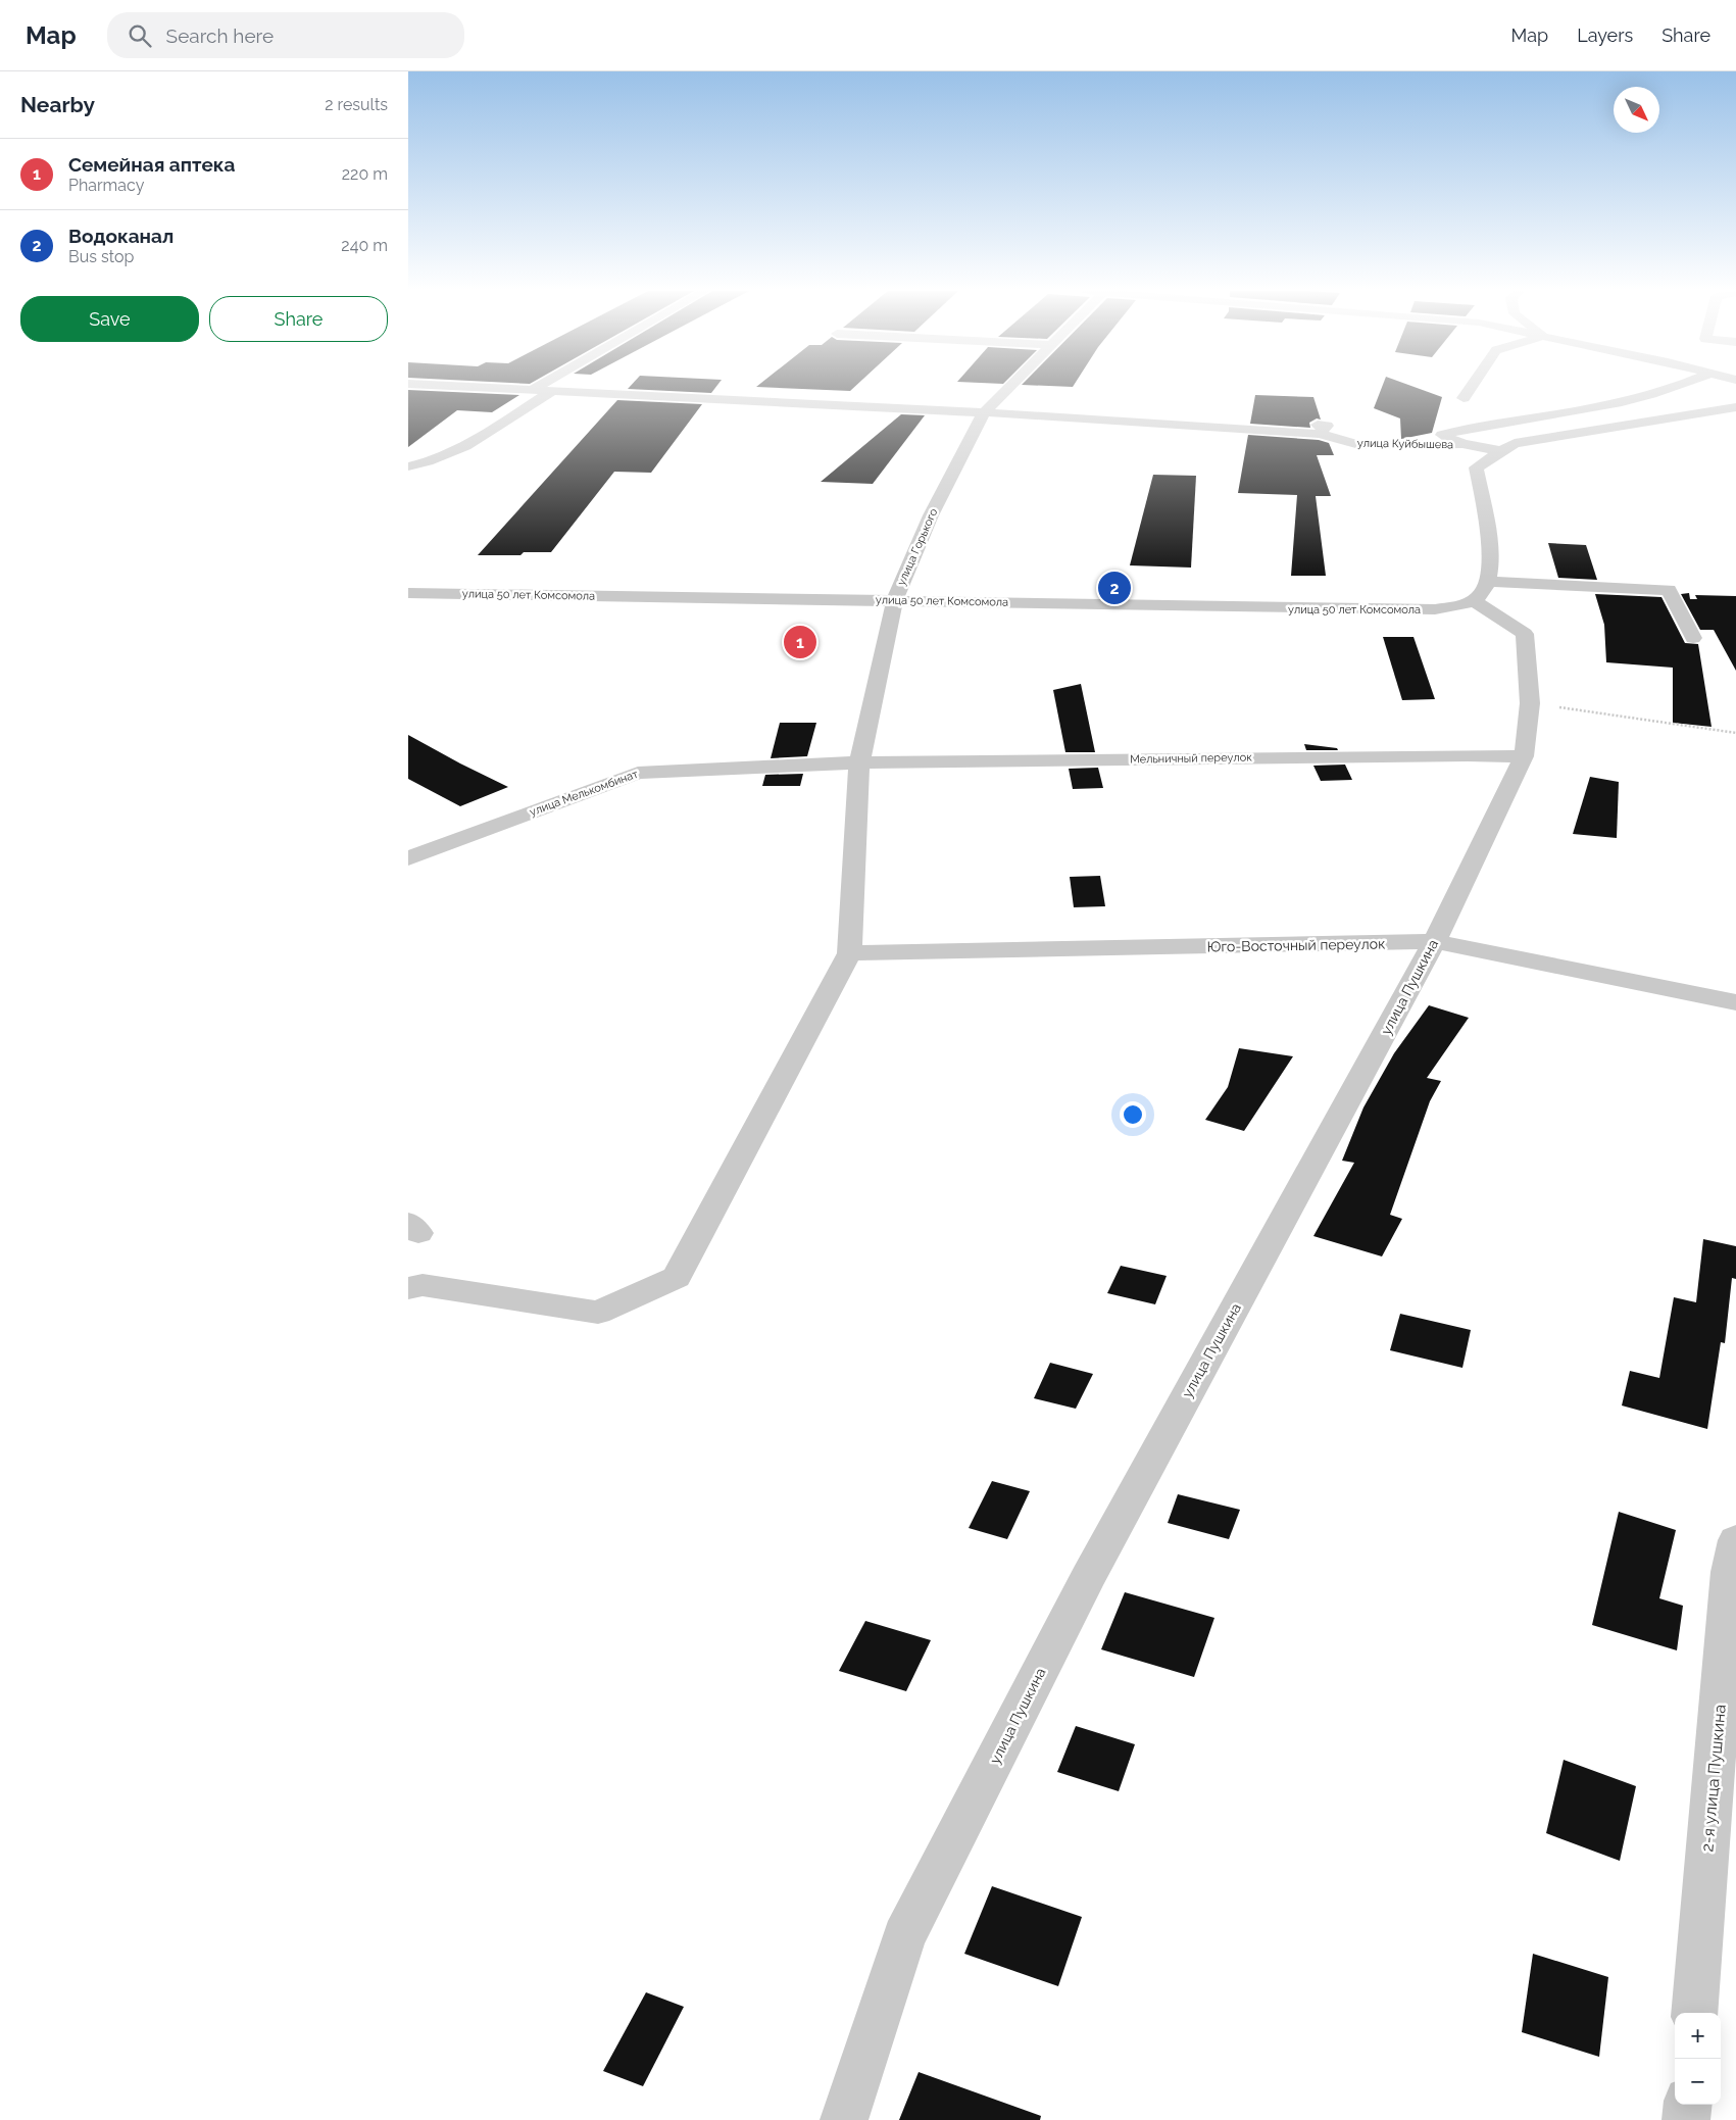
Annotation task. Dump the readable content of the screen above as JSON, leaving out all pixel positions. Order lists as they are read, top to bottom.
{
  "streets": {
    "street": [
      "улица Куйбышева",
      "улица Горького",
      "улица 50 лет Комсомола",
      "Мельничный переулок",
      "улица Мелькомбинат",
      "Юго-Восточный переулок",
      "улица Пушкина",
      "2-я улица Пушкина"
    ]
  },
  "crossings": [
    ["улица Куйбышева", "улица Горького"],
    ["улица Горького", "улица 50 лет Комсомола"],
    ["улица Горького", "Мельничный переулок"],
    ["улица Горького", "улица Мелькомбинат"],
    ["улица Горького", "Юго-Восточный переулок"],
    ["улица 50 лет Комсомола", "улица Пушкина"],
    ["Мельничный переулок", "улица Мелькомбинат"],
    ["Мельничный переулок", "улица Пушкина"],
    ["Юго-Восточный переулок", "улица Пушкина"]
  ],
  "north": "bottom right",
  "page": {
    "header": "Map",
    "search": "Search here",
    "nav": ["Map", "Layers", "Share"],
    "heading": ["Nearby", "2 results"],
    "list": [
      {
        "mark": "1",
        "name": "Семейная аптека",
        "note": "Pharmacy",
        "value": "220 m"
      },
      {
        "mark": "2",
        "name": "Водоканал",
        "note": "Bus stop",
        "value": "240 m"
      }
    ],
    "buttons": ["Save", "Share"],
    "pins": ["2", "1"],
    "map_buttons": ["+", "−"]
  }
}
